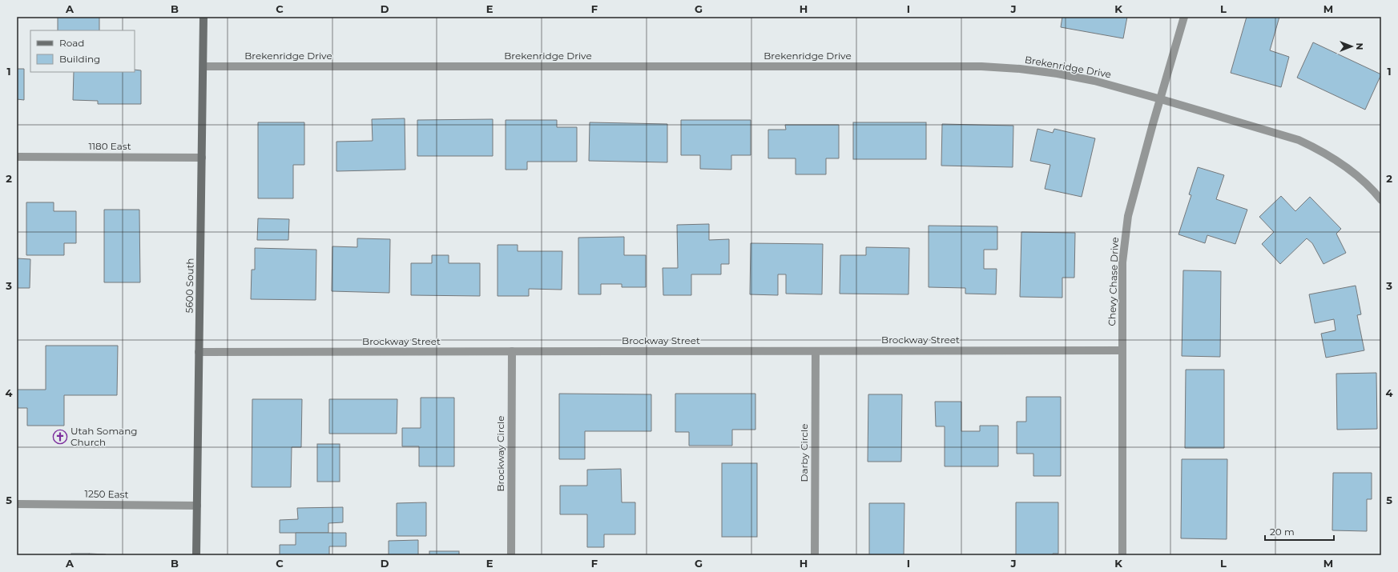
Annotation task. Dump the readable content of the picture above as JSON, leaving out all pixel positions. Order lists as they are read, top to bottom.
{
  "streets": {
    "main road": ["5600 South"],
    "street": [
      "Brekenridge Drive",
      "1180 East",
      "Chevy Chase Drive",
      "Brockway Street",
      "Darby Circle",
      "Brockway Circle",
      "1250 East"
    ]
  },
  "crossings": [
    ["Brekenridge Drive", "Chevy Chase Drive"],
    ["Brekenridge Drive", "5600 South"],
    ["1180 East", "5600 South"],
    ["Chevy Chase Drive", "Brockway Street"],
    ["5600 South", "Brockway Street"],
    ["5600 South", "1250 East"],
    ["Brockway Street", "Darby Circle"],
    ["Brockway Street", "Brockway Circle"]
  ],
  "places": {
    "church": ["Utah Somang Church"]
  },
  "legend": ["Road", "Building"],
  "scale_bar": "20 m",
  "north": "right",
  "grid": {
    "columns": [
      "A",
      "B",
      "C",
      "D",
      "E",
      "F",
      "G",
      "H",
      "I",
      "J",
      "K",
      "L",
      "M"
    ],
    "rows": [
      "1",
      "2",
      "3",
      "4",
      "5"
    ]
  }
}
